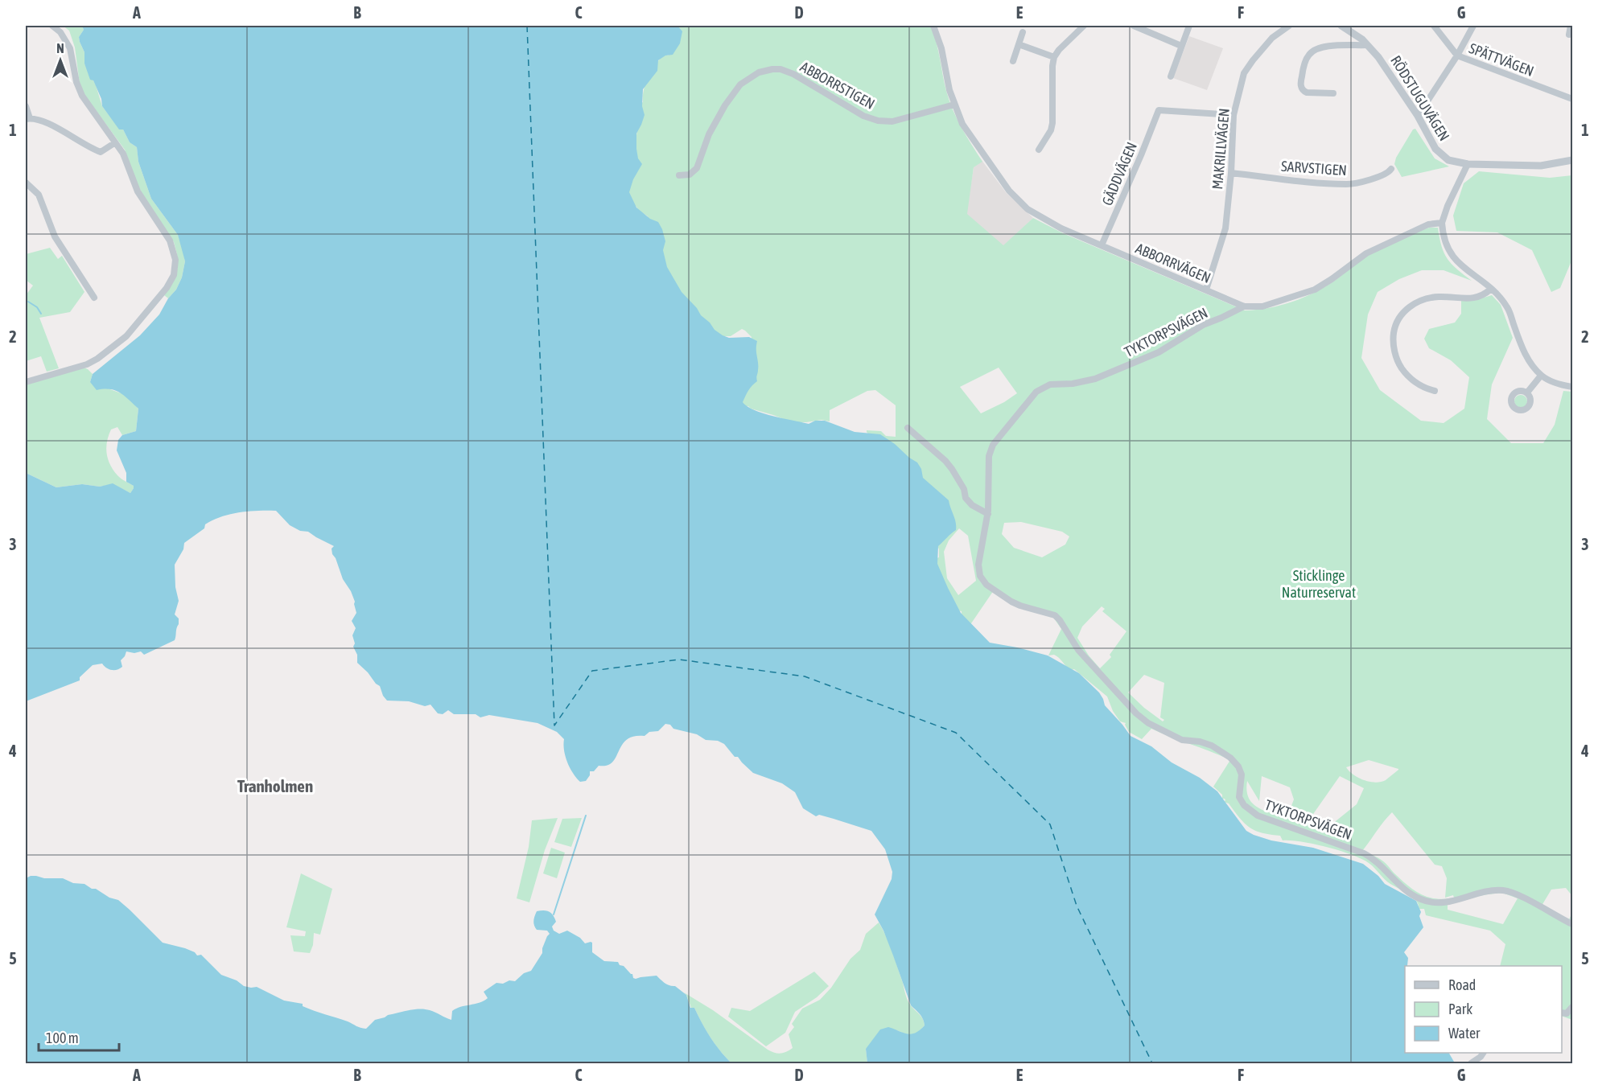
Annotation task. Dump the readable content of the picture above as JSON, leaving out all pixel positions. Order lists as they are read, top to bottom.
{
  "streets": {
    "street": [
      "SPÄTTVÄGEN",
      "ABBORRSTIGEN",
      "RÖDSTUGUVÄGEN",
      "MAKRILLVÄGEN",
      "SARVSTIGEN",
      "GÄDDVÄGEN",
      "ABBORRVÄGEN",
      "TYKTORPSVÄGEN"
    ]
  },
  "crossings": [
    ["ABBORRSTIGEN", "ABBORRVÄGEN"],
    ["MAKRILLVÄGEN", "SARVSTIGEN"],
    ["MAKRILLVÄGEN", "GÄDDVÄGEN"],
    ["MAKRILLVÄGEN", "ABBORRVÄGEN"],
    ["GÄDDVÄGEN", "ABBORRVÄGEN"],
    ["ABBORRVÄGEN", "TYKTORPSVÄGEN"]
  ],
  "districts": ["Tranholmen"],
  "parks": ["Sticklinge Naturreservat"],
  "legend": ["Road", "Park", "Water"],
  "scale_bar": "100 m",
  "north": "top",
  "grid": {
    "columns": [
      "A",
      "B",
      "C",
      "D",
      "E",
      "F",
      "G"
    ],
    "rows": [
      "1",
      "2",
      "3",
      "4",
      "5"
    ]
  }
}
